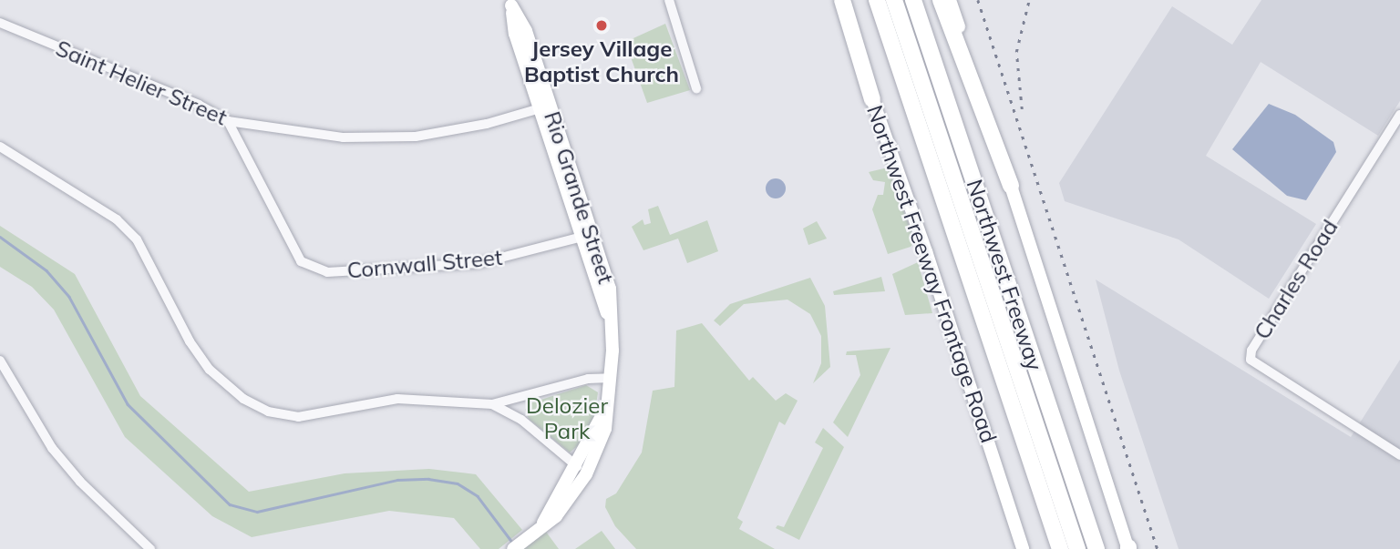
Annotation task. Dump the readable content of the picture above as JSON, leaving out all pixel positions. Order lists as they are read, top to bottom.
{
  "streets": {
    "highway": ["Northwest Freeway"],
    "main road": ["Rio Grande Street", "Northwest Freeway Frontage Road"],
    "street": ["Saint Helier Street", "Cornwall Street", "Charles Road"]
  },
  "crossings": [
    ["Saint Helier Street", "Rio Grande Street"],
    ["Saint Helier Street", "Cornwall Street"],
    ["Rio Grande Street", "Cornwall Street"]
  ],
  "parks": ["Delozier Park"],
  "places": ["Jersey Village Baptist Church"]
}
